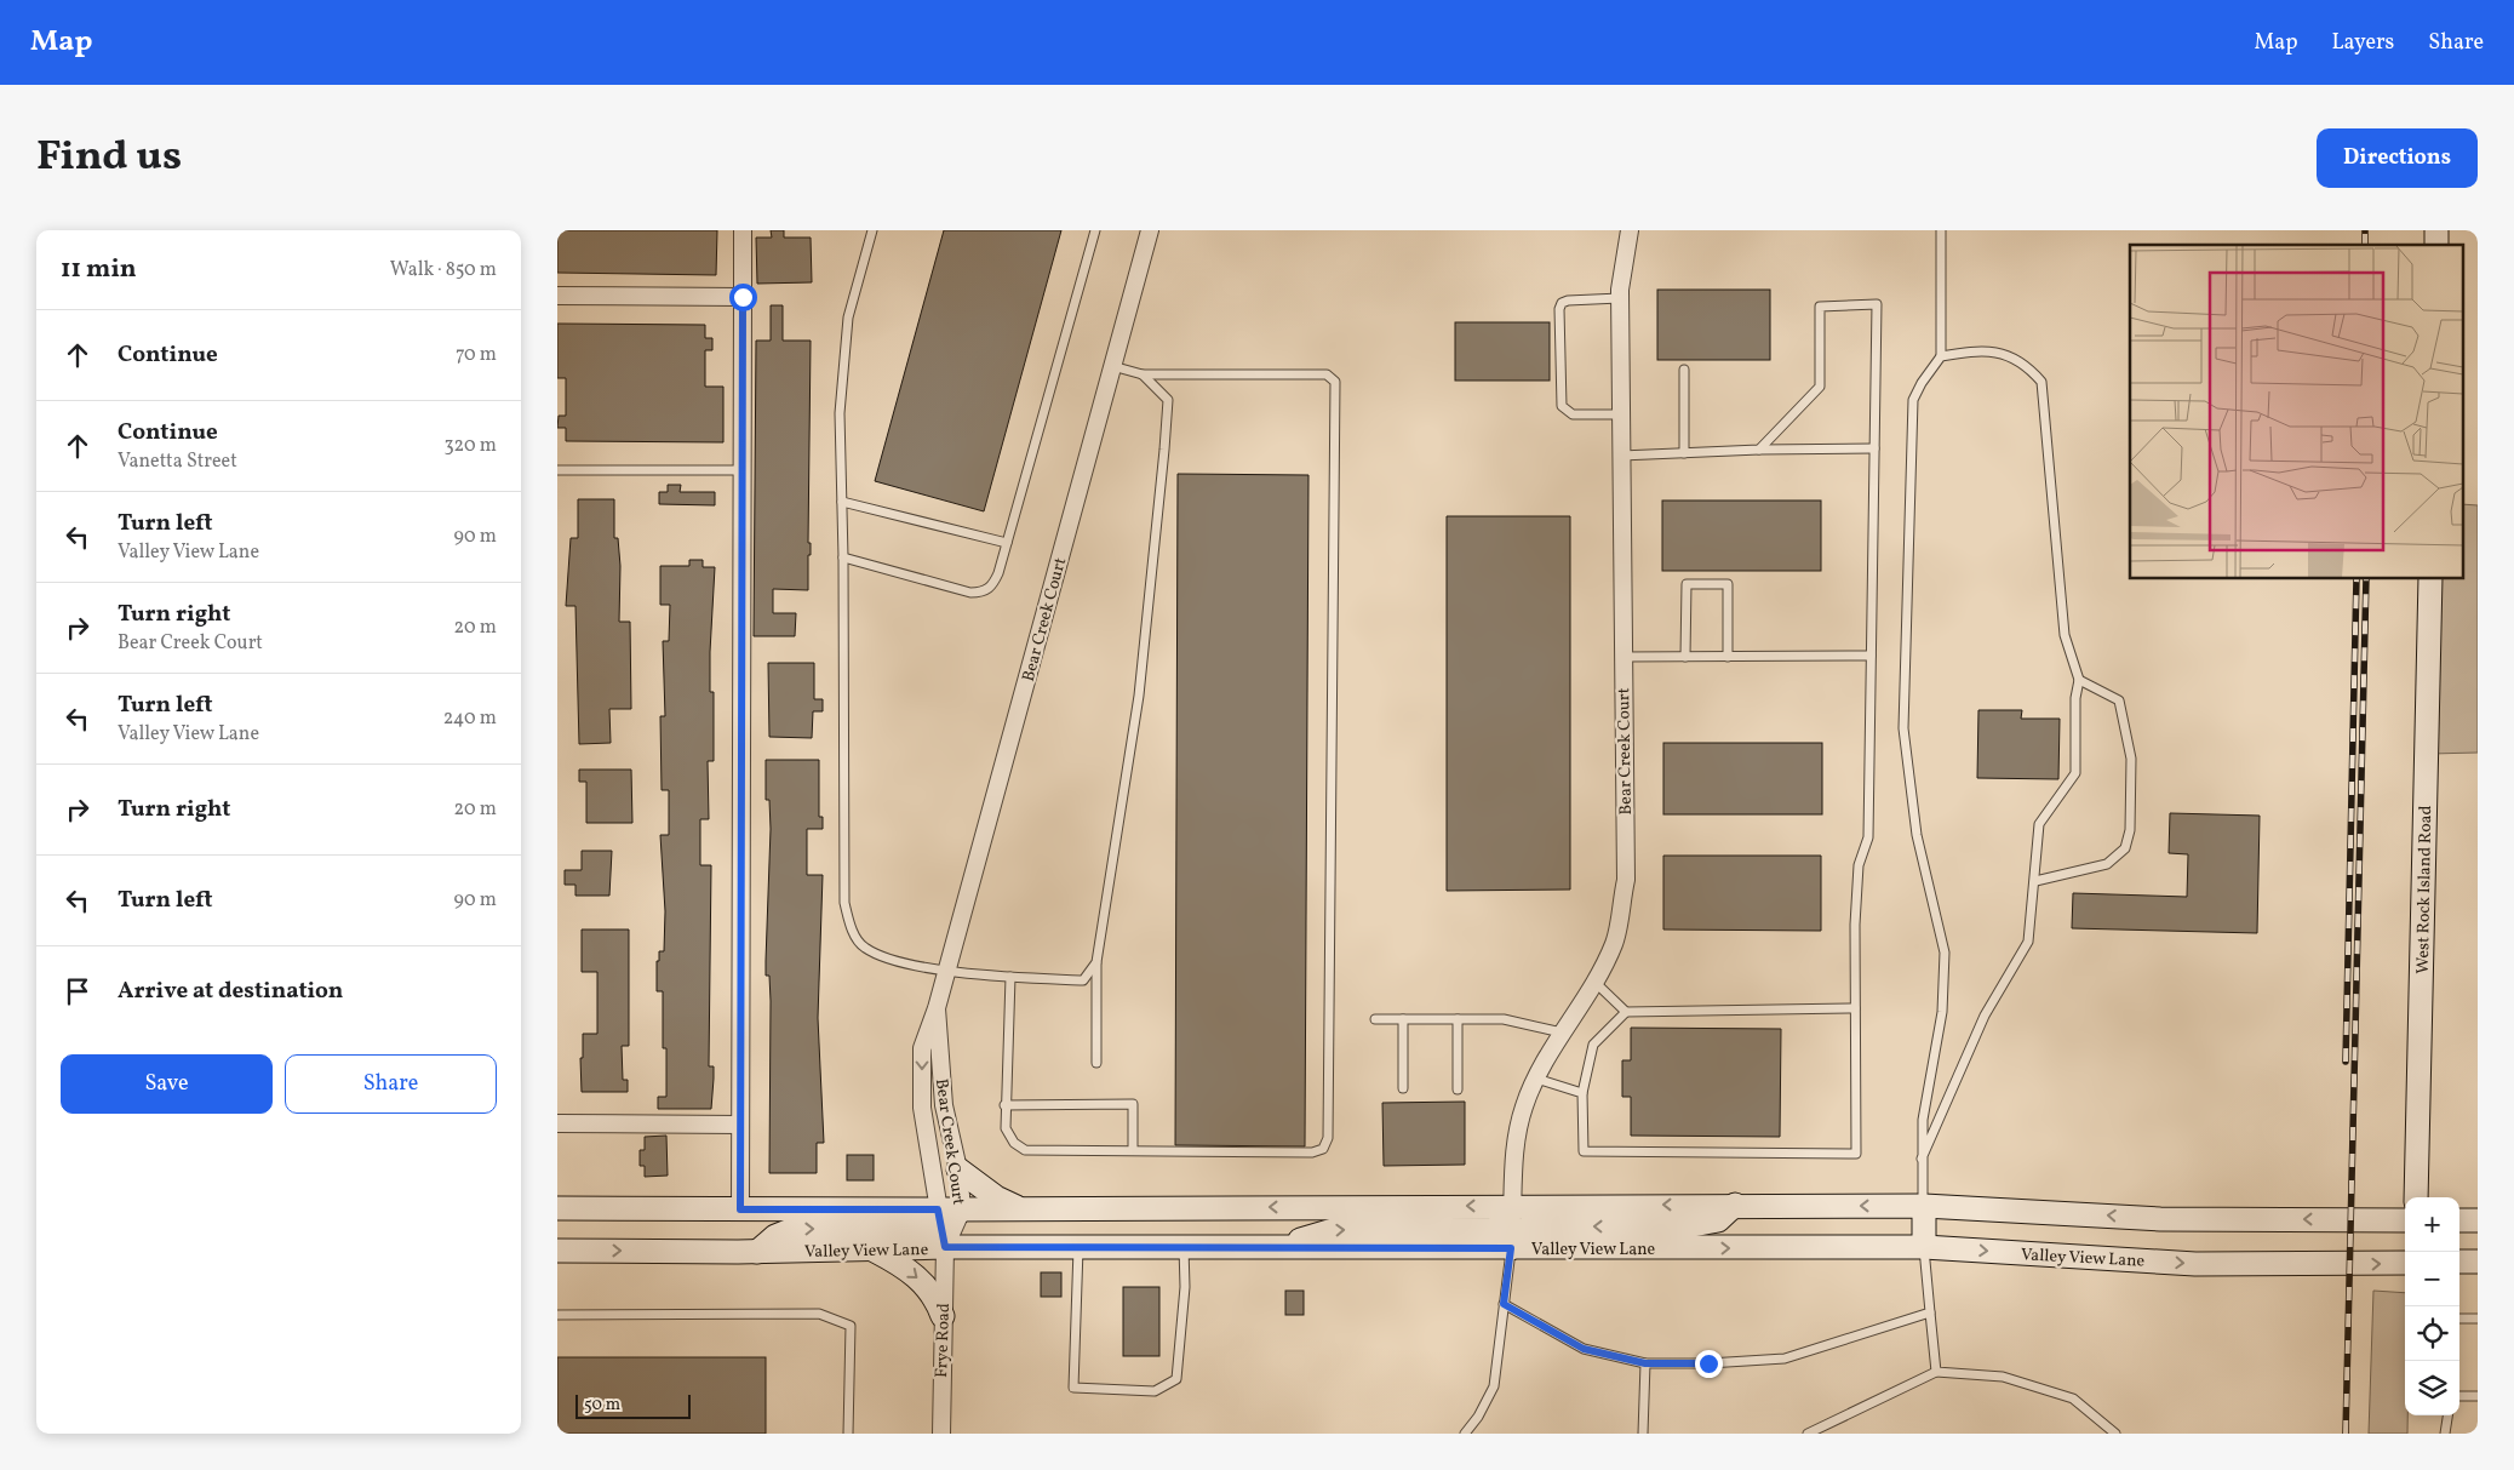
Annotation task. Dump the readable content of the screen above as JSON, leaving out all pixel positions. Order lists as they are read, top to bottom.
{
  "streets": {
    "main road": ["West Rock Island Road", "Valley View Lane"],
    "street": ["Bear Creek Court", "Frye Road"]
  },
  "crossings": [
    ["Bear Creek Court", "Valley View Lane"],
    ["Bear Creek Court", "Frye Road"],
    ["Valley View Lane", "Frye Road"]
  ],
  "scale_bar": "50 m",
  "page": {
    "header": "Map",
    "nav": ["Map", "Layers", "Share"],
    "title": "Find us",
    "buttons": [
      "Directions",
      ["Save", "Share"]
    ],
    "heading": ["11 min", "Walk · 850 m"],
    "list": [
      ["Continue", "70 m"],
      ["Continue", "Vanetta Street", "320 m"],
      ["Turn left", "Valley View Lane", "90 m"],
      ["Turn right", "Bear Creek Court", "20 m"],
      ["Turn left", "Valley View Lane", "240 m"],
      ["Turn right", "20 m"],
      ["Turn left", "90 m"],
      "Arrive at destination"
    ],
    "map_buttons": ["+", "−"],
    "scale": "50 m"
  }
}
